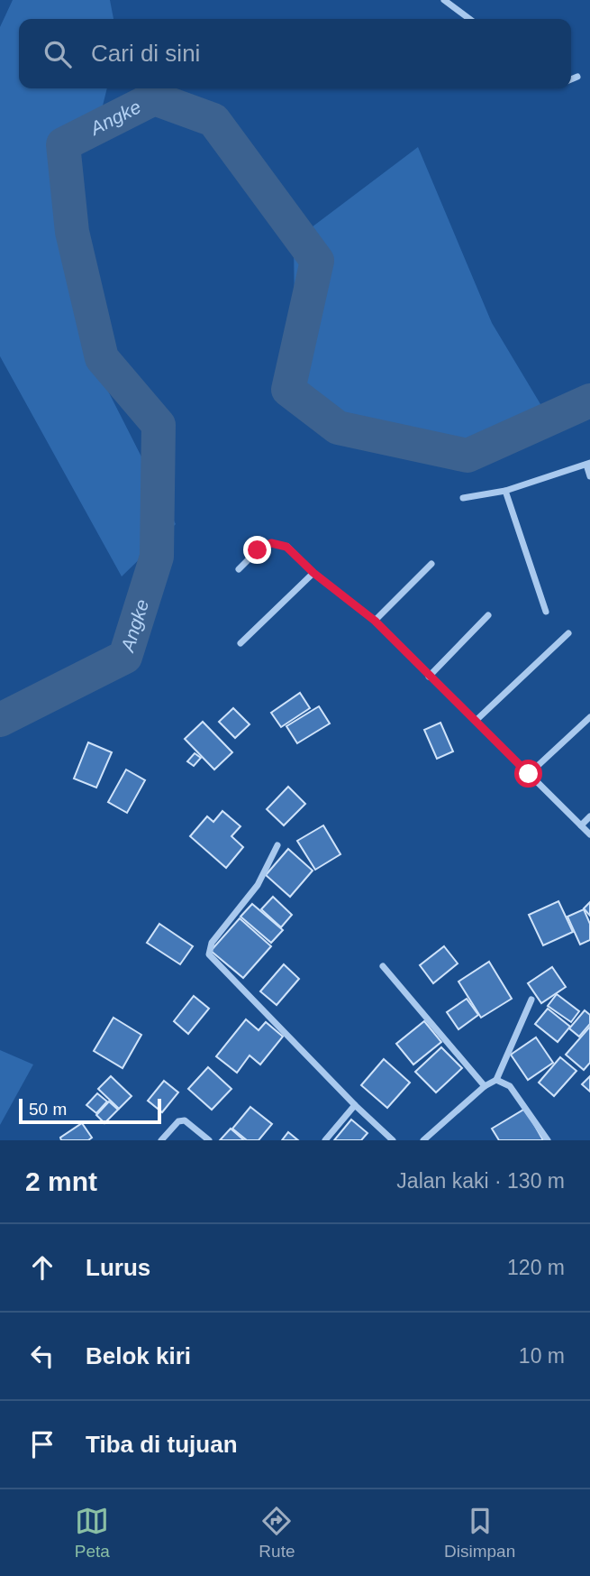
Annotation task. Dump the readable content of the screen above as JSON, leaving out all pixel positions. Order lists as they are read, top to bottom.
{
  "water": ["Angke"],
  "scale_bar": "50 m",
  "page": {
    "search": "Cari di sini",
    "scale": "50 m",
    "heading": ["2 mnt", "Jalan kaki · 130 m"],
    "list": [
      ["Lurus", "120 m"],
      ["Belok kiri", "10 m"],
      "Tiba di tujuan"
    ],
    "nav": ["Peta", "Rute", "Disimpan"]
  }
}
